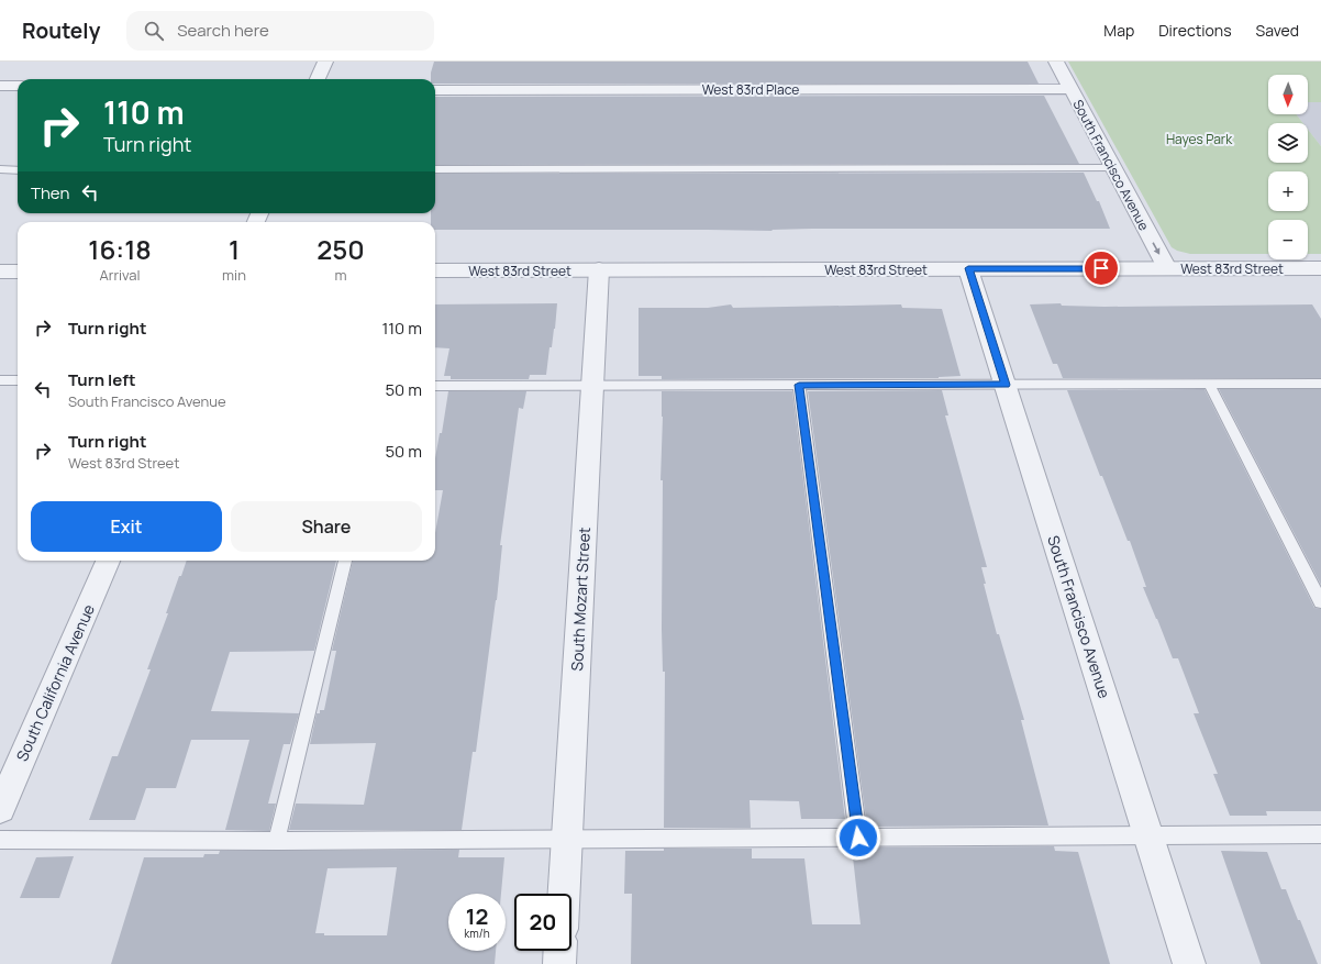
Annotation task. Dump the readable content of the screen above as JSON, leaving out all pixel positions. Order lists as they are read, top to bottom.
{
  "streets": {
    "street": [
      "West 83rd Place",
      "South Francisco Avenue",
      "West 83rd Street",
      "South Mozart Street",
      "South California Avenue"
    ]
  },
  "crossings": [
    ["West 83rd Place", "South Francisco Avenue"],
    ["South Francisco Avenue", "West 83rd Street"],
    ["West 83rd Street", "South Mozart Street"]
  ],
  "parks": ["Hayes Park"],
  "north": "bottom",
  "page": {
    "header": "Routely",
    "search": "Search here",
    "nav": ["Map", "Directions", "Saved"],
    "map_buttons": ["+", "−"],
    "turn": ["110 m", "Turn right"],
    "then": "Then",
    "eta": [
      "16:18",
      "Arrival",
      "1",
      "min",
      "250",
      "m"
    ],
    "list": [
      {
        "name": "Turn right",
        "value": "110 m"
      },
      {
        "name": "Turn left",
        "note": "South Francisco Avenue",
        "value": "50 m"
      },
      {
        "name": "Turn right",
        "note": "West 83rd Street",
        "value": "50 m"
      }
    ],
    "buttons": ["Exit", "Share"],
    "speed": "12 km/h",
    "limit": "20"
  }
}
